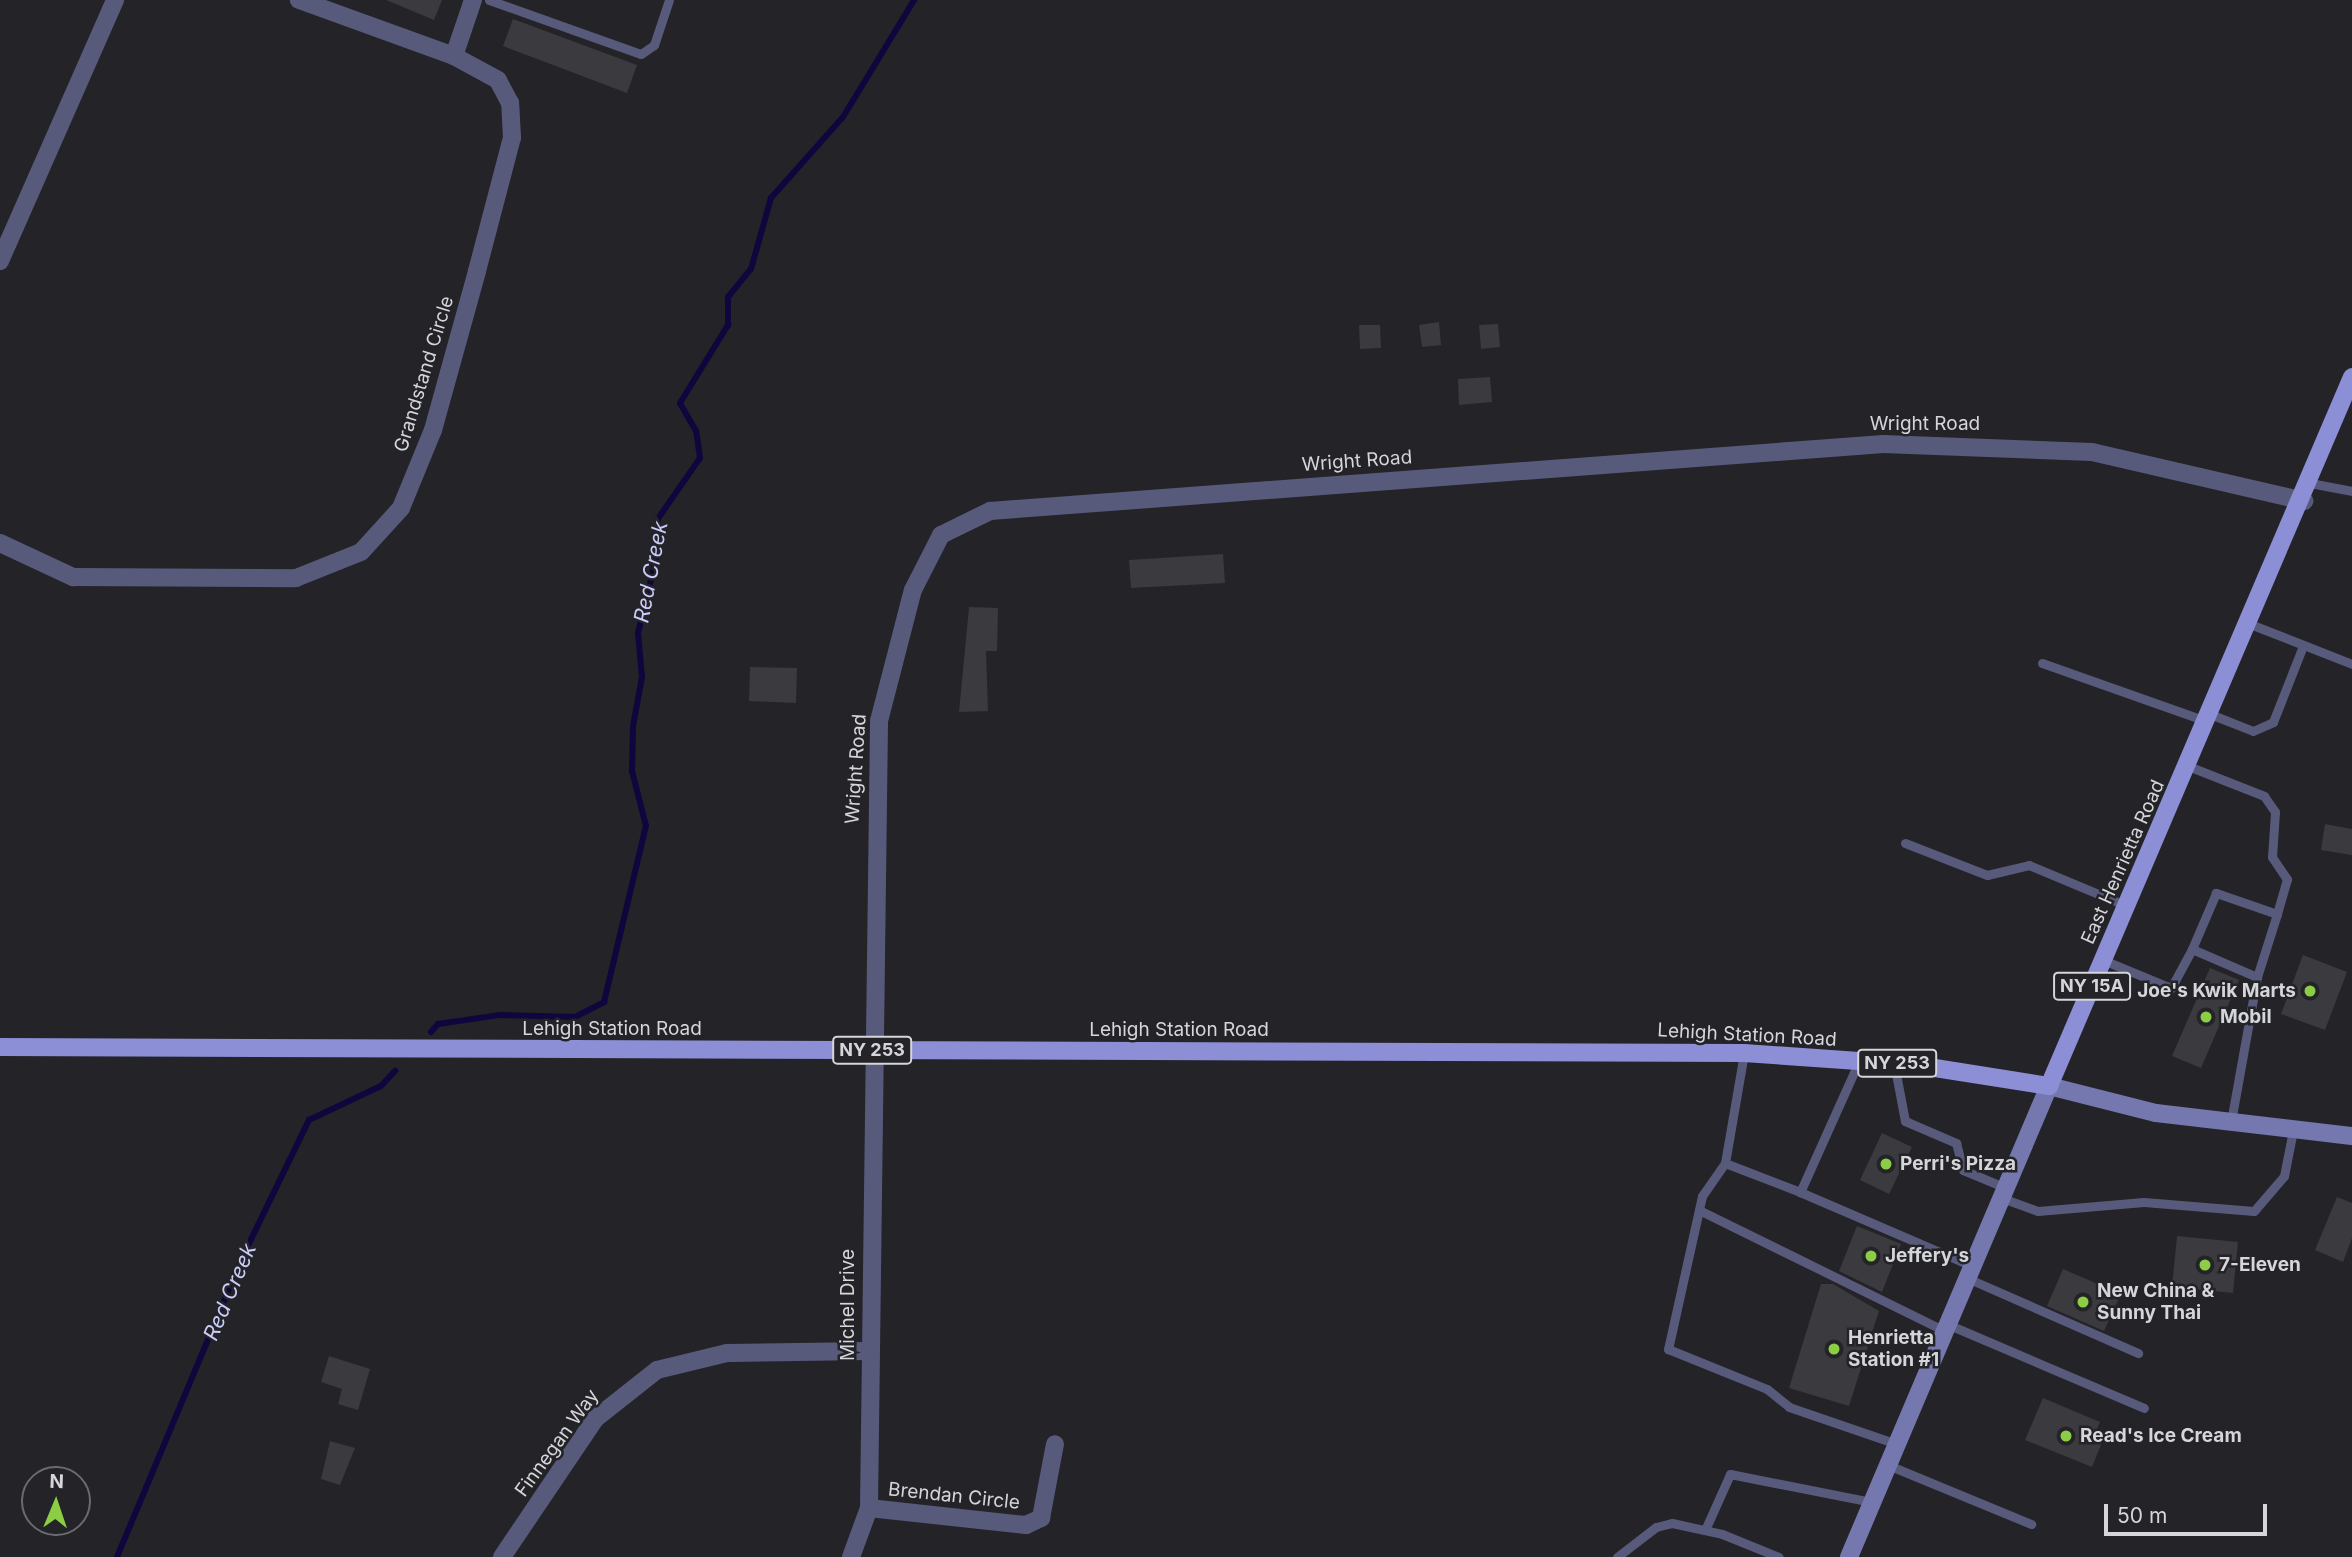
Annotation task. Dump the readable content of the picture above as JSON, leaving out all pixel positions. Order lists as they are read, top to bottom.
{
  "streets": {
    "main road": [
      "East Henrietta Road",
      "NY 15A",
      "Lehigh Station Road",
      "NY 253"
    ],
    "street": [
      "Grandstand Circle",
      "Wright Road",
      "Michel Drive",
      "Finnegan Way",
      "Brendan Circle"
    ]
  },
  "crossings": [
    ["Wright Road", "East Henrietta Road"],
    ["Wright Road", "Lehigh Station Road"],
    ["Wright Road", "Michel Drive"],
    ["East Henrietta Road", "Lehigh Station Road"],
    ["Lehigh Station Road", "Michel Drive"],
    ["Michel Drive", "Finnegan Way"],
    ["Michel Drive", "Brendan Circle"]
  ],
  "water": ["Red Creek"],
  "places": [
    "Joe's Kwik Marts",
    "Mobil",
    "Perri's Pizza",
    "Jeffery's",
    "7-Eleven",
    "New China & Sunny Thai",
    "Henrietta Station #1",
    "Read's Ice Cream"
  ],
  "scale_bar": "50 m",
  "north": "top"
}
